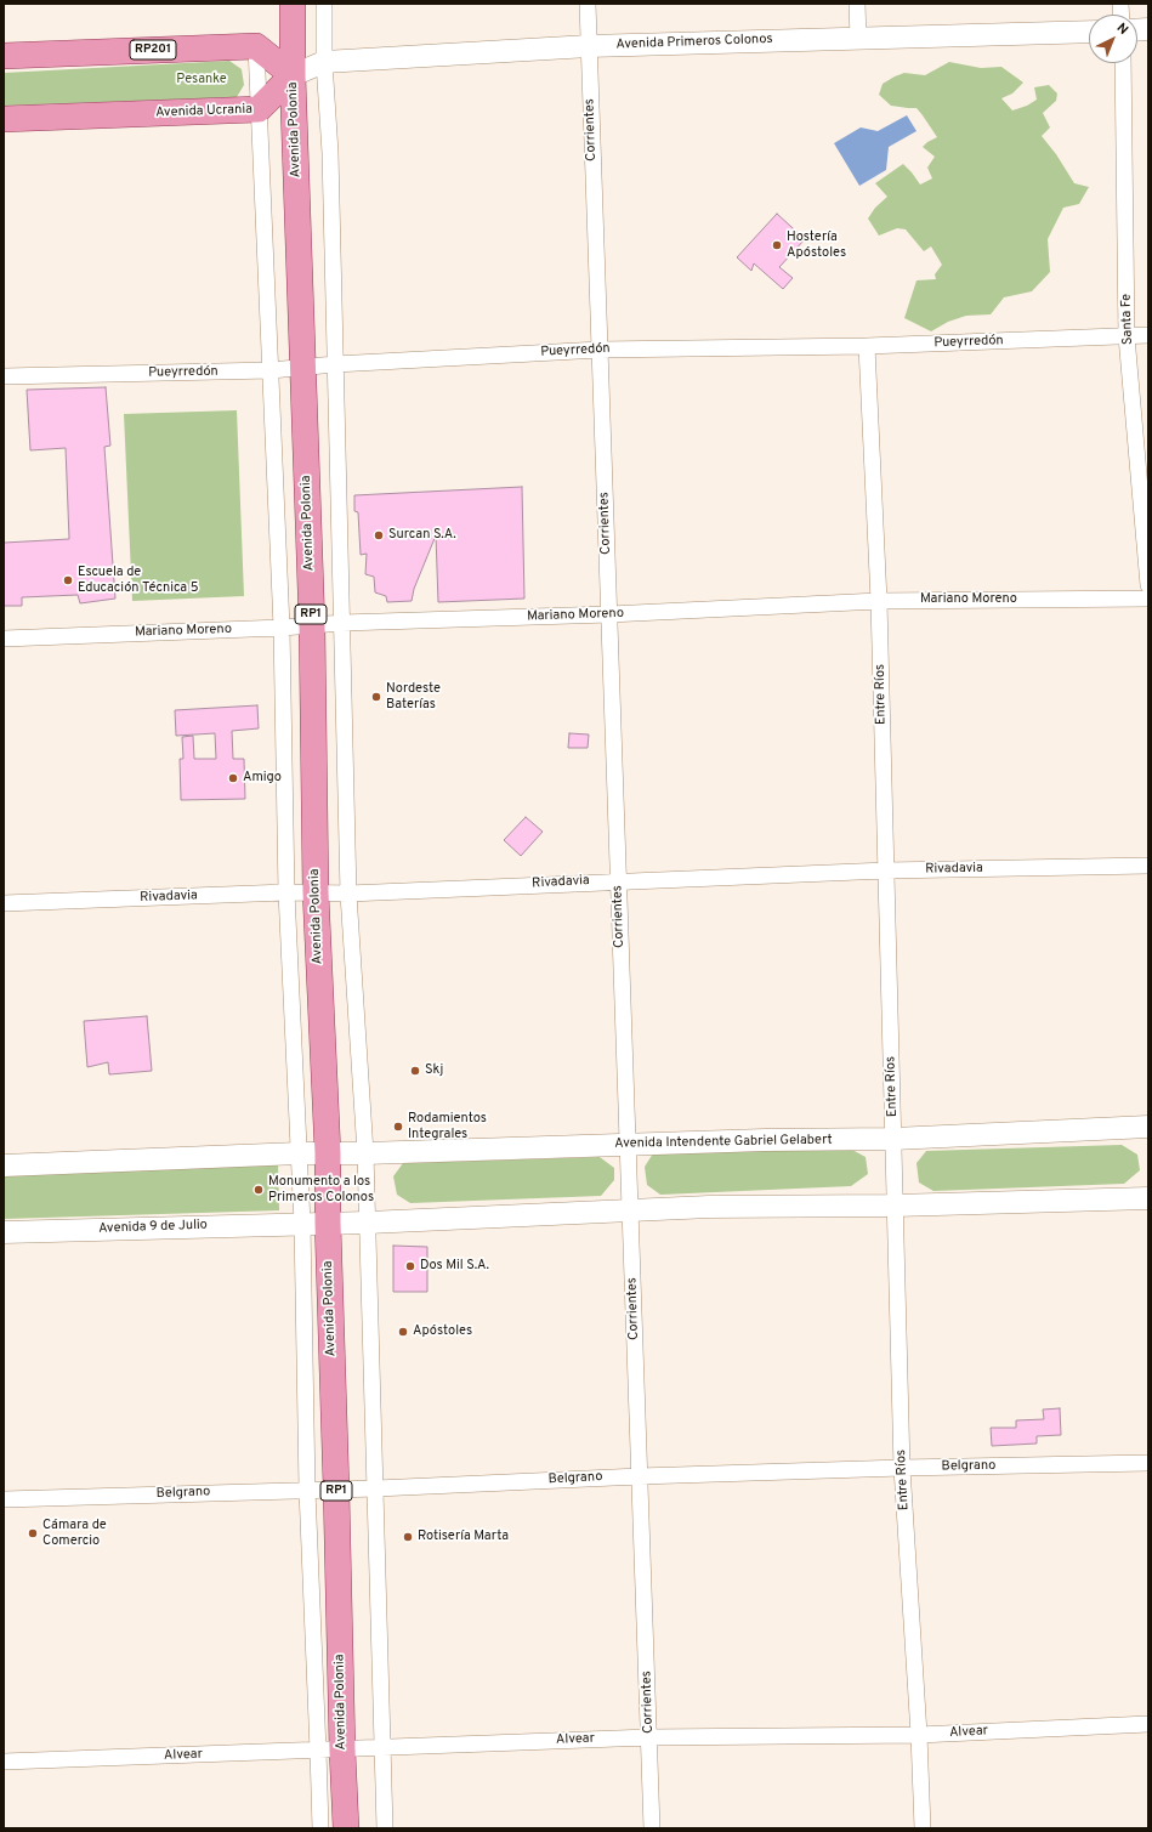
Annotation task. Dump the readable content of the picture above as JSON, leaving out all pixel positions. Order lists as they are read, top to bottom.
{
  "streets": {
    "main road": [
      "Avenida Primeros Colonos",
      "RP201",
      "Avenida Ucrania",
      "Avenida Polonia",
      "RP1",
      "Avenida Intendente Gabriel Gelabert",
      "Avenida 9 de Julio"
    ],
    "street": [
      "Corrientes",
      "Santa Fe",
      "Pueyrredón",
      "Mariano Moreno",
      "Entre Ríos",
      "Rivadavia",
      "Belgrano",
      "Alvear"
    ]
  },
  "crossings": [
    ["Avenida Primeros Colonos", "Avenida Ucrania"],
    ["Avenida Primeros Colonos", "Avenida Polonia"],
    ["Avenida Primeros Colonos", "Corrientes"],
    ["RP201", "Avenida Polonia"],
    ["Avenida Ucrania", "Avenida Polonia"],
    ["Avenida Polonia", "Pueyrredón"],
    ["Avenida Polonia", "Mariano Moreno"],
    ["Avenida Polonia", "Rivadavia"],
    ["Avenida Polonia", "Avenida Intendente Gabriel Gelabert"],
    ["Avenida Polonia", "Avenida 9 de Julio"],
    ["Avenida Polonia", "Belgrano"],
    ["Avenida Polonia", "Alvear"],
    ["Corrientes", "Pueyrredón"],
    ["Corrientes", "Mariano Moreno"],
    ["Corrientes", "Rivadavia"],
    ["Corrientes", "Avenida Intendente Gabriel Gelabert"],
    ["Corrientes", "Belgrano"],
    ["Corrientes", "Alvear"],
    ["Santa Fe", "Pueyrredón"],
    ["Pueyrredón", "Entre Ríos"],
    ["Mariano Moreno", "Entre Ríos"],
    ["Entre Ríos", "Rivadavia"],
    ["Entre Ríos", "Avenida Intendente Gabriel Gelabert"],
    ["Entre Ríos", "Belgrano"],
    ["Entre Ríos", "Alvear"]
  ],
  "parks": ["Pesanke"],
  "places": [
    "Hostería Apóstoles",
    "Surcan S.A.",
    "Escuela de Educación Técnica 5",
    "Nordeste Baterías",
    "Amigo",
    "Skj",
    "Rodamientos Integrales",
    "Monumento a los Primeros Colonos",
    "Dos Mil S.A.",
    "Apóstoles",
    "Cámara de Comercio",
    "Rotisería Marta"
  ],
  "north": "top right"
}
